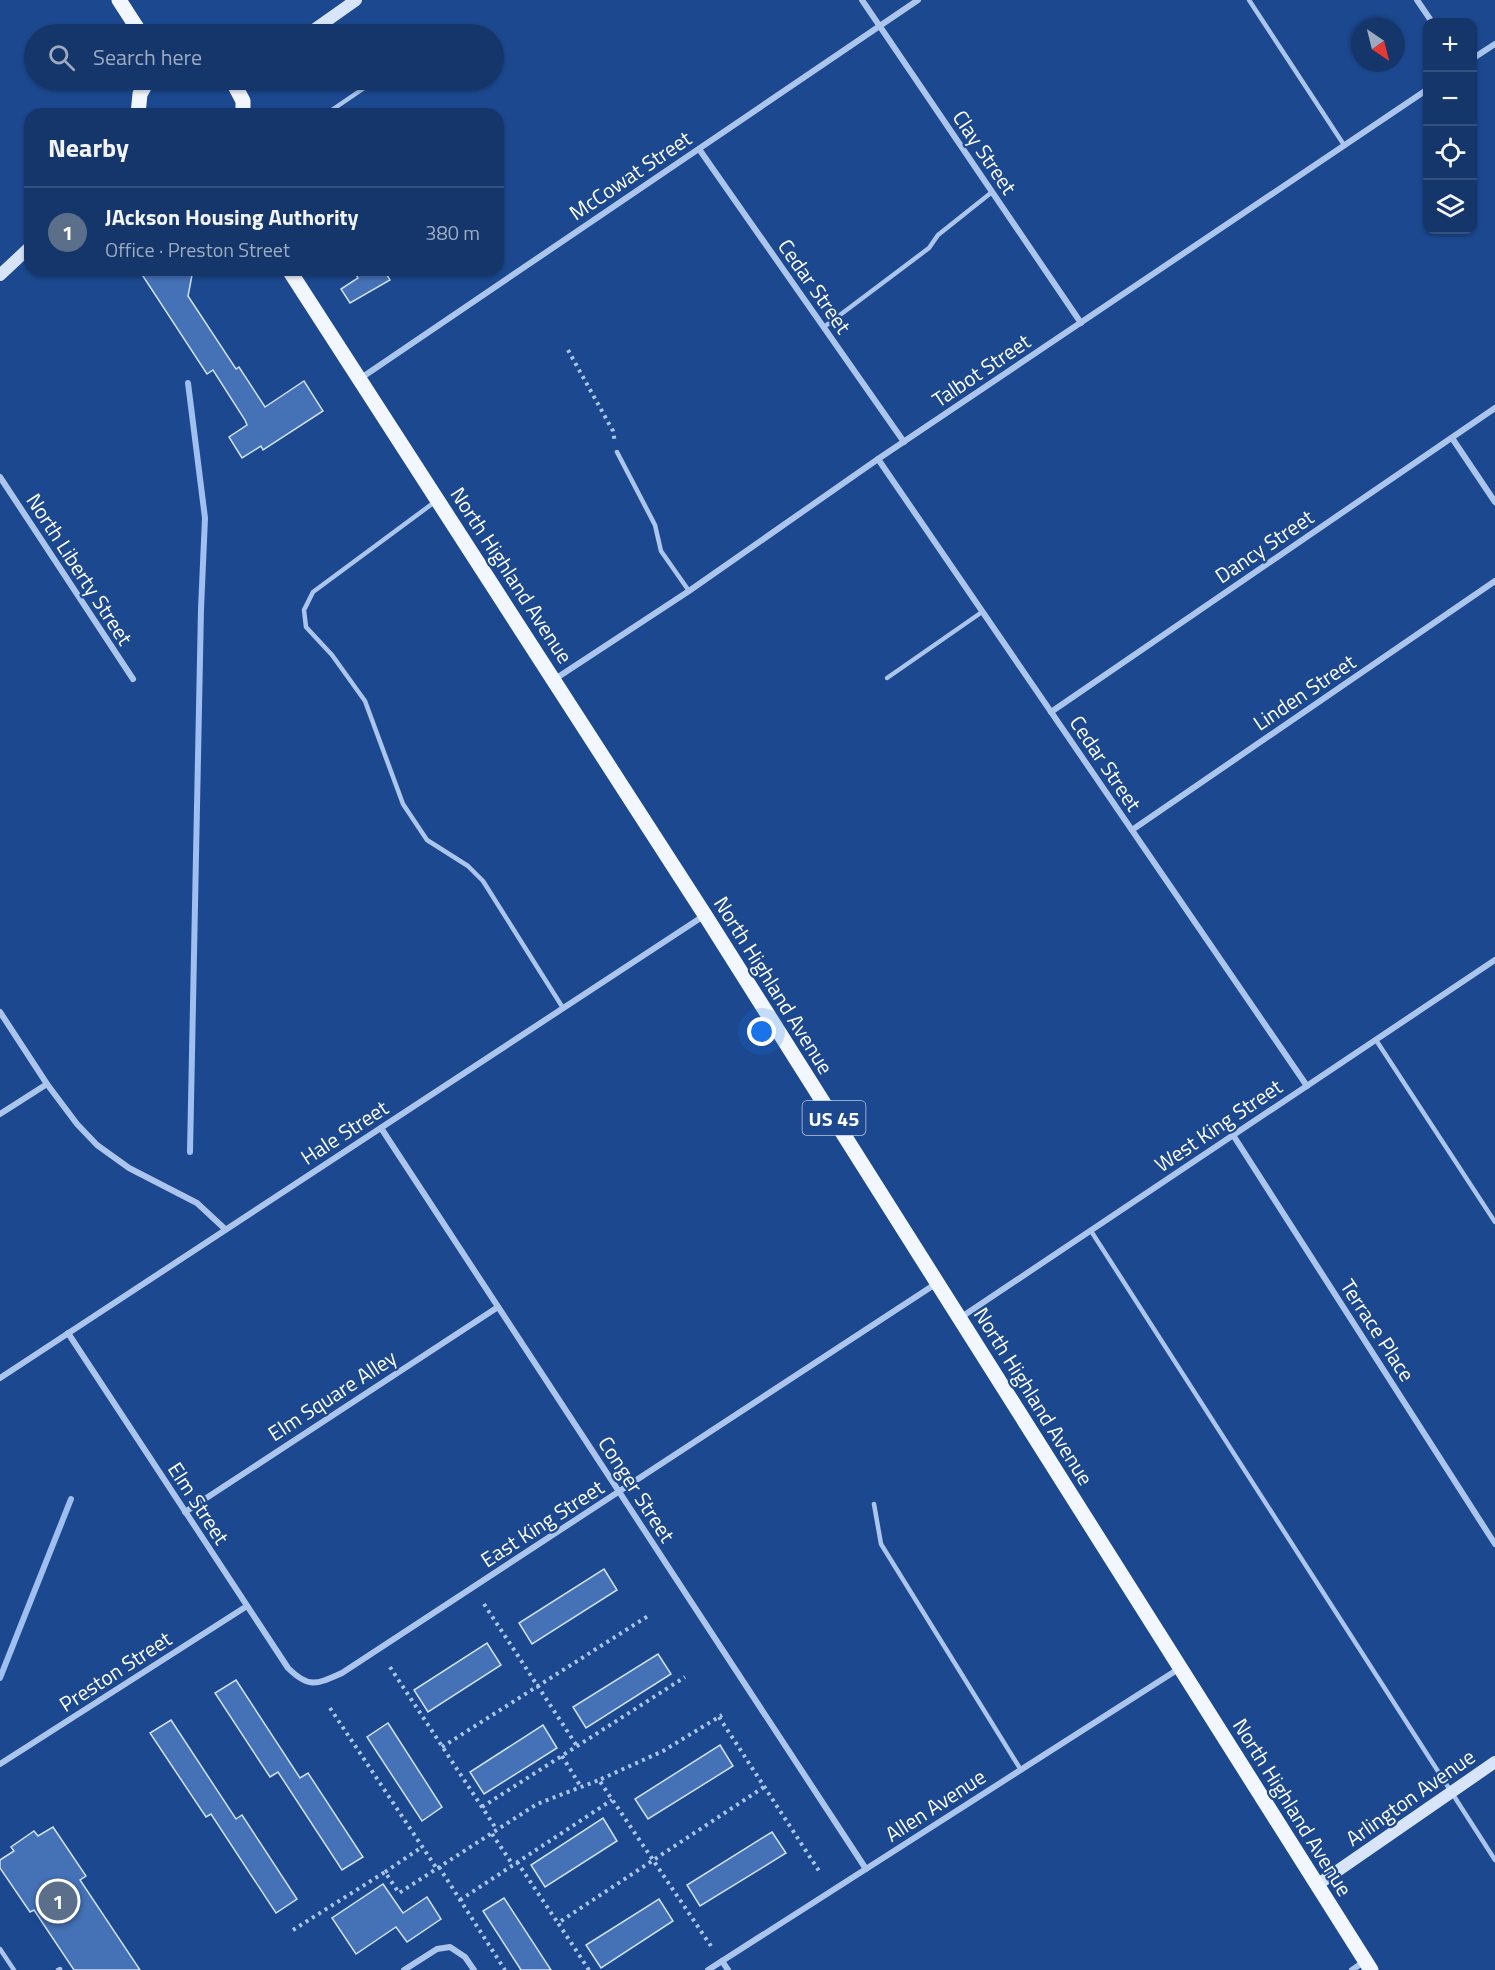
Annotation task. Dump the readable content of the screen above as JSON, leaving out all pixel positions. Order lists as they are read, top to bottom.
{
  "streets": {
    "main road": ["North Highland Avenue", "US 45"],
    "street": [
      "Clay Street",
      "McCowat Street",
      "Cedar Street",
      "Talbot Street",
      "Dancy Street",
      "North Liberty Street",
      "Linden Street",
      "West King Street",
      "Hale Street",
      "Terrace Place",
      "Elm Square Alley",
      "Conger Street",
      "Elm Street",
      "East King Street",
      "Preston Street",
      "Arlington Avenue",
      "Allen Avenue"
    ]
  },
  "crossings": [
    ["Clay Street", "McCowat Street"],
    ["Clay Street", "Talbot Street"],
    ["McCowat Street", "Cedar Street"],
    ["McCowat Street", "North Highland Avenue"],
    ["Cedar Street", "Talbot Street"],
    ["Cedar Street", "Dancy Street"],
    ["Cedar Street", "Linden Street"],
    ["Cedar Street", "West King Street"],
    ["Talbot Street", "North Highland Avenue"],
    ["North Highland Avenue", "West King Street"],
    ["North Highland Avenue", "Hale Street"],
    ["North Highland Avenue", "East King Street"],
    ["North Highland Avenue", "Arlington Avenue"],
    ["North Highland Avenue", "Allen Avenue"],
    ["West King Street", "Terrace Place"],
    ["Hale Street", "Conger Street"],
    ["Hale Street", "Elm Street"],
    ["Elm Square Alley", "Conger Street"],
    ["Elm Square Alley", "Elm Street"],
    ["Conger Street", "East King Street"],
    ["Conger Street", "Allen Avenue"],
    ["Elm Street", "East King Street"],
    ["Elm Street", "Preston Street"]
  ],
  "north": "bottom right",
  "page": {
    "map_buttons": ["+", "−"],
    "search": "Search here",
    "heading": "Nearby",
    "list": [
      {
        "mark": "1",
        "name": "JAckson Housing Authority",
        "note": "Office · Preston Street",
        "value": "380 m"
      }
    ],
    "pins": "1"
  }
}
